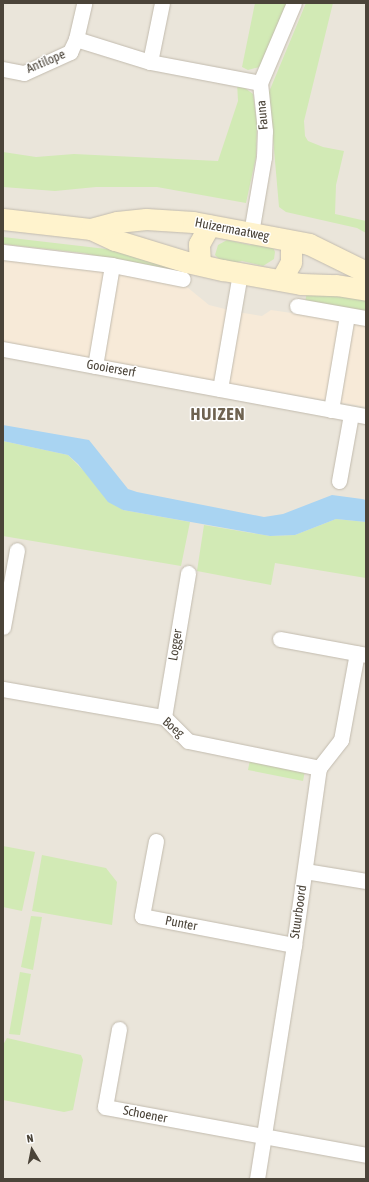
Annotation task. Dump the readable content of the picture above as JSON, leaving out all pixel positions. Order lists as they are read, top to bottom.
{
  "streets": {
    "main road": ["Huizermaatweg"],
    "street": [
      "Antilope",
      "Fauna",
      "Gooierserf",
      "Logger",
      "Boeg",
      "Stuurboord",
      "Punter",
      "Schoener"
    ]
  },
  "crossings": [
    ["Antilope", "Fauna"],
    ["Fauna", "Huizermaatweg"],
    ["Logger", "Boeg"],
    ["Boeg", "Stuurboord"],
    ["Stuurboord", "Punter"],
    ["Stuurboord", "Schoener"]
  ],
  "districts": ["HUIZEN"],
  "north": "top"
}
